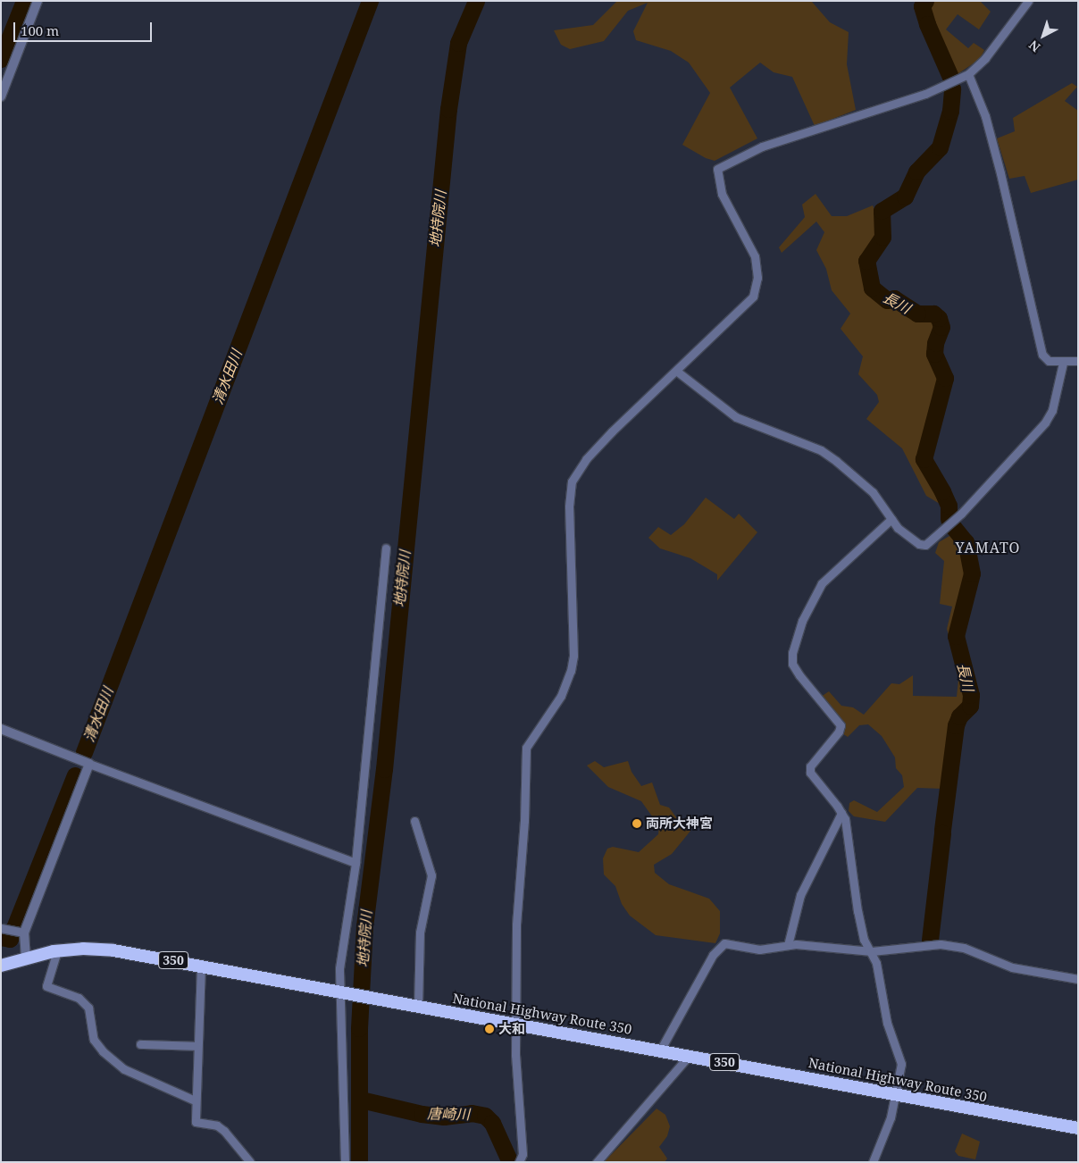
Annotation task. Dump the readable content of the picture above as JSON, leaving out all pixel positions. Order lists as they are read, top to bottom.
{
  "streets": {
    "highway": ["350", "National Highway Route 350"]
  },
  "districts": ["YAMATO"],
  "water": [
    "地持院川",
    "長川",
    "清水田川",
    "唐崎川"
  ],
  "places": ["両所大神宮", "大和"],
  "scale_bar": "100 m",
  "north": "bottom left"
}
